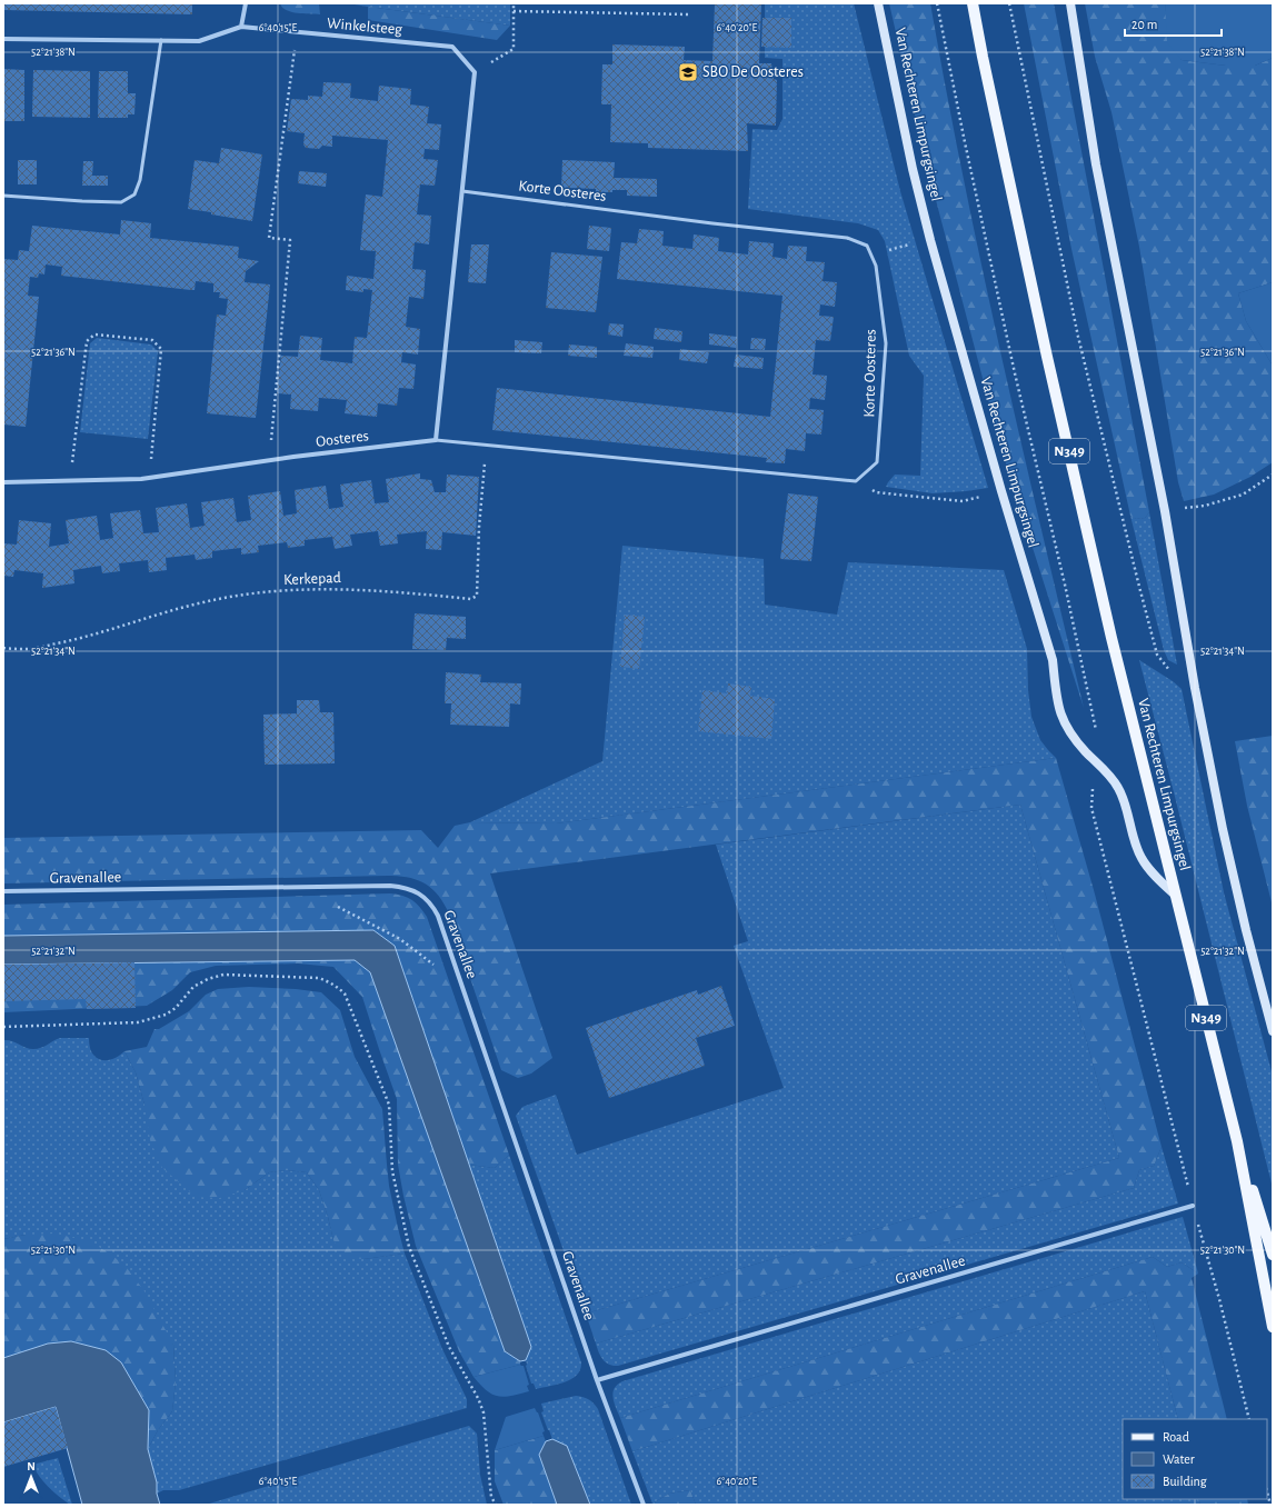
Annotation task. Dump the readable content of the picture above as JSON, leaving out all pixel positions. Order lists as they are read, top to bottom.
{
  "streets": {
    "main road": ["Van Rechteren Limpurgsingel", "N349"],
    "street": ["Winkelsteeg", "Oosteres", "Gravenallee"],
    "lane": ["Korte Oosteres"],
    "path": ["Kerkepad"]
  },
  "places": {
    "school or university": ["SBO De Oosteres"]
  },
  "legend": ["Road", "Water", "Building"],
  "scale_bar": "20 m",
  "north": "top",
  "coordinates": [
    "6°40'15\"E",
    "6°40'20\"E",
    "52°21'38\"N",
    "52°21'36\"N",
    "52°21'34\"N",
    "52°21'32\"N",
    "52°21'30\"N"
  ]
}
